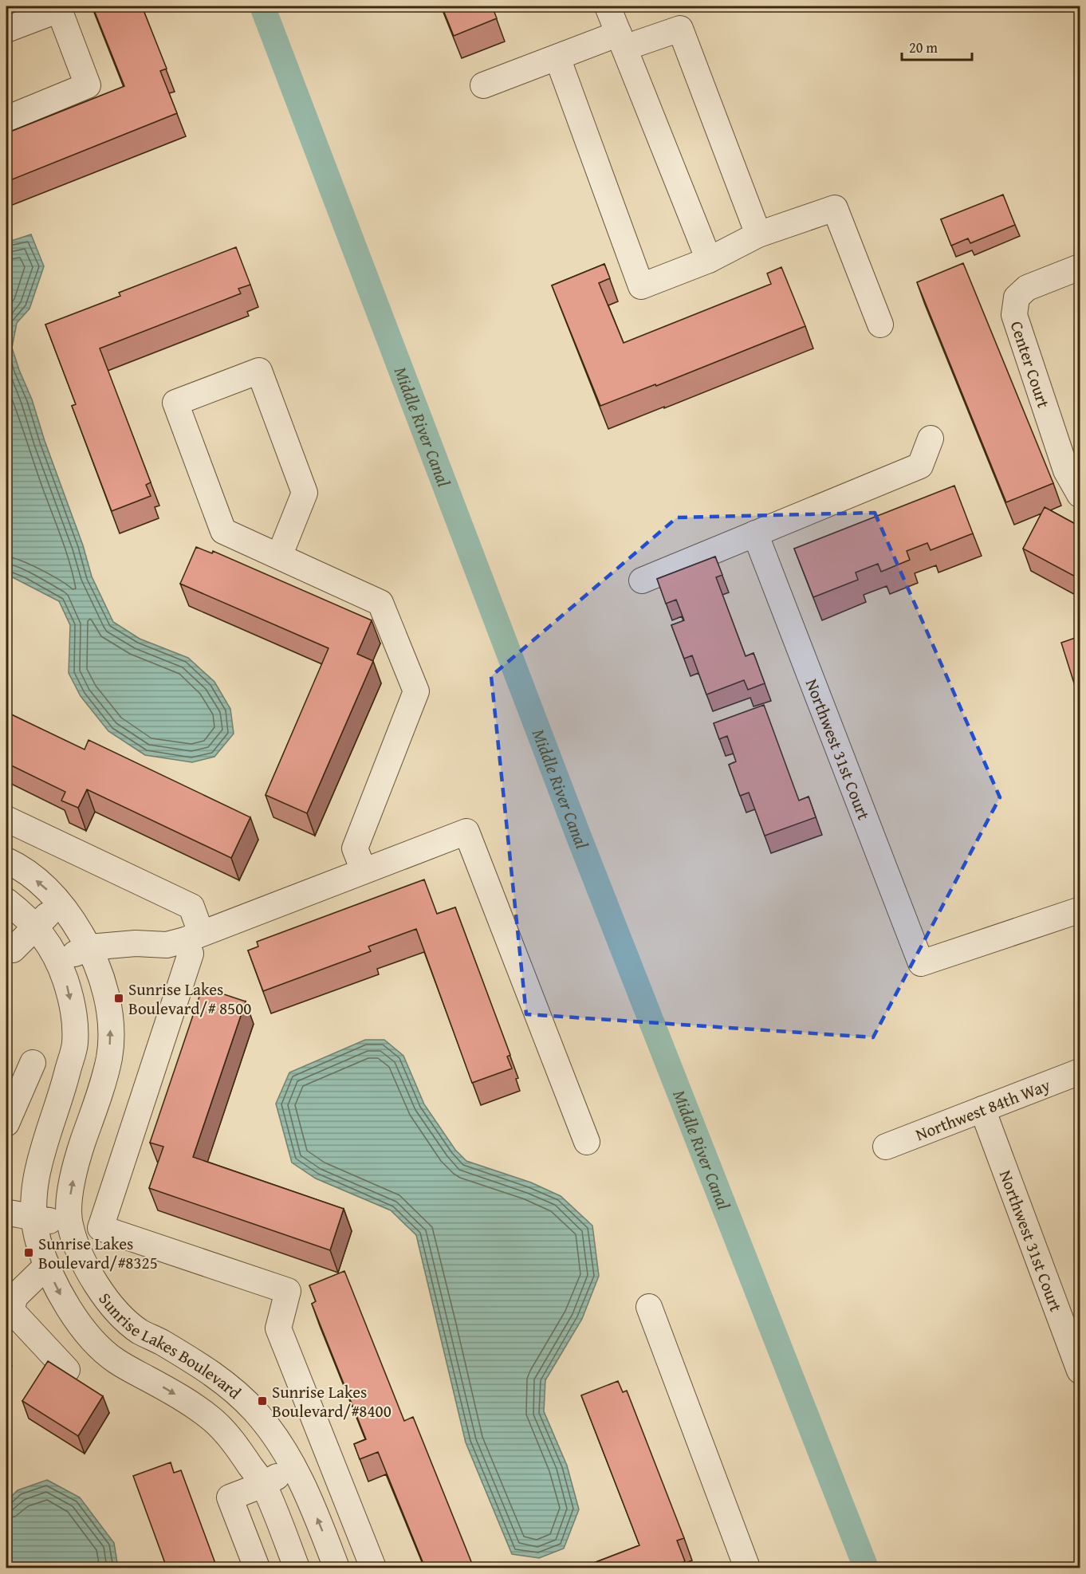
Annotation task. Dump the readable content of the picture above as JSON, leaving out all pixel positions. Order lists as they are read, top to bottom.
{
  "streets": {
    "street": [
      "Center Court",
      "Northwest 31st Court",
      "Northwest 84th Way",
      "Sunrise Lakes Boulevard"
    ]
  },
  "crossings": [
    ["Northwest 31st Court", "Northwest 84th Way"]
  ],
  "water": ["Middle River Canal"],
  "places": {
    "transit": ["Sunrise Lakes Boulevard/# 8500", "Sunrise Lakes Boulevard/#8325", "Sunrise Lakes Boulevard/#8400"]
  },
  "scale_bar": "20 m"
}
